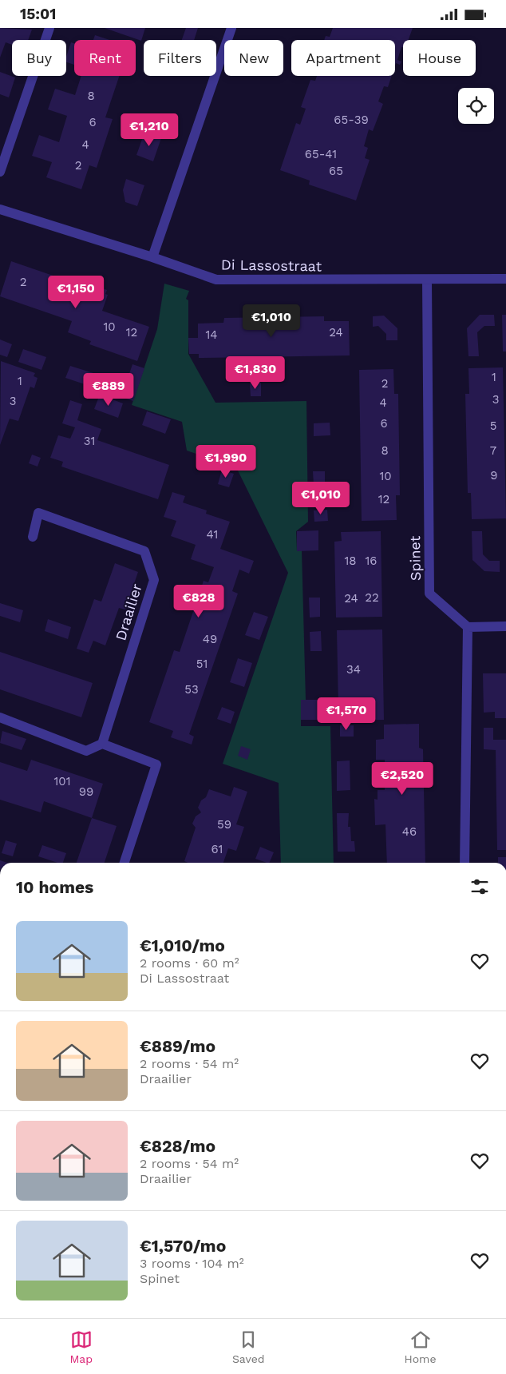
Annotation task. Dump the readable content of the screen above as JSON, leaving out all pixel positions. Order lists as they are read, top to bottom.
{
  "streets": {
    "street": ["Di Lassostraat", "Spinet", "Draailier"]
  },
  "crossings": [
    ["Di Lassostraat", "Spinet"]
  ],
  "house_numbers": [
    "8",
    "65-39",
    "6",
    "4",
    "65-41",
    "2",
    "65",
    "2",
    "10",
    "12",
    "24",
    "14",
    "1",
    "1",
    "2",
    "3",
    "3",
    "4",
    "6",
    "5",
    "31",
    "8",
    "7",
    "9",
    "10",
    "12",
    "41",
    "18",
    "16",
    "22",
    "24",
    "49",
    "51",
    "34",
    "53",
    "101",
    "99",
    "59",
    "46",
    "61"
  ],
  "page": {
    "status": "15:01",
    "chip": [
      "Buy",
      "Rent",
      "Filters",
      "New",
      "Apartment",
      "House"
    ],
    "price": [
      "€1,210",
      "€1,150",
      "€1,010",
      "€1,830",
      "€889",
      "€1,990",
      "€1,010",
      "€828",
      "€1,570",
      "€2,520"
    ],
    "heading": "10 homes",
    "list": [
      {
        "name": "€1,010/mo",
        "note": "2 rooms · 60 m² · Di Lassostraat"
      },
      {
        "name": "€889/mo",
        "note": "2 rooms · 54 m² · Draailier"
      },
      {
        "name": "€828/mo",
        "note": "2 rooms · 54 m² · Draailier"
      },
      {
        "name": "€1,570/mo",
        "note": "3 rooms · 104 m² · Spinet"
      }
    ],
    "tabs": ["Map", "Saved", "Home"]
  }
}
